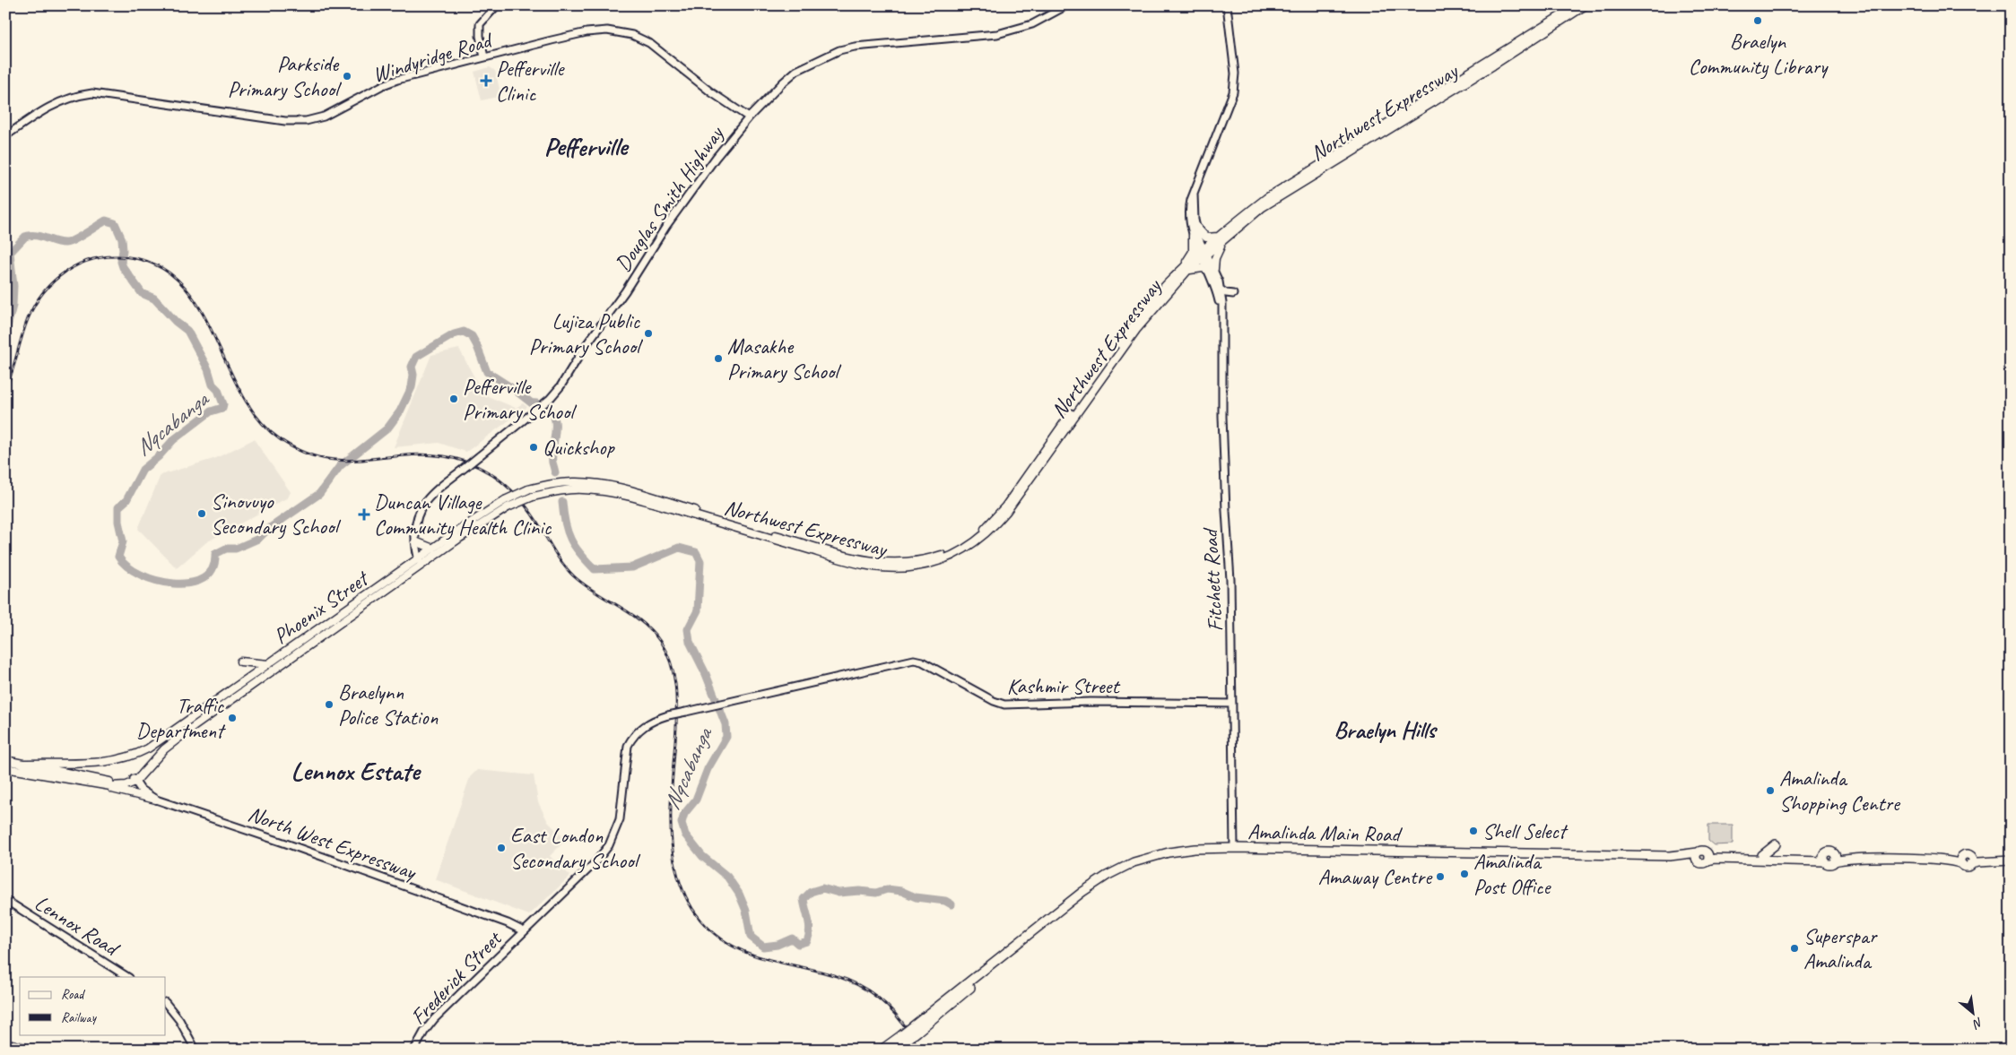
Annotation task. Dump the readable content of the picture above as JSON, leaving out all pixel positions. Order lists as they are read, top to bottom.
{
  "streets": {
    "main road": ["Northwest Expressway", "Phoenix Street", "Amalinda Main Road"],
    "street": [
      "Windyridge Road",
      "Douglas Smith Highway",
      "Fitchett Road",
      "Kashmir Street",
      "North West Expressway",
      "Lennox Road",
      "Frederick Street"
    ]
  },
  "crossings": [
    ["Windyridge Road", "Douglas Smith Highway"],
    ["Northwest Expressway", "Fitchett Road"],
    ["Northwest Expressway", "Phoenix Street"],
    ["Douglas Smith Highway", "Phoenix Street"],
    ["Fitchett Road", "Kashmir Street"],
    ["Fitchett Road", "Amalinda Main Road"],
    ["Phoenix Street", "North West Expressway"],
    ["Kashmir Street", "Frederick Street"],
    ["North West Expressway", "Frederick Street"]
  ],
  "districts": ["Pefferville", "Braelyn Hills", "Lennox Estate"],
  "water": ["Nqcabanga"],
  "places": {
    "other": [
      "Braelyn Community Library",
      "Parkside Primary School",
      "Lujiza Public Primary School",
      "Masakhe Primary School",
      "Pefferville Primary School",
      "Quickshop",
      "Sinovuyo Secondary School",
      "Braelynn Police Station",
      "Traffic Department",
      "Amalinda Shopping Centre",
      "Shell Select",
      "East London Secondary School",
      "Amalinda Post Office",
      "Amaway Centre",
      "Superspar Amalinda"
    ],
    "health": ["Pefferville Clinic", "Duncan Village Community Health Clinic"]
  },
  "legend": ["Road", "Railway"],
  "north": "bottom right"
}
